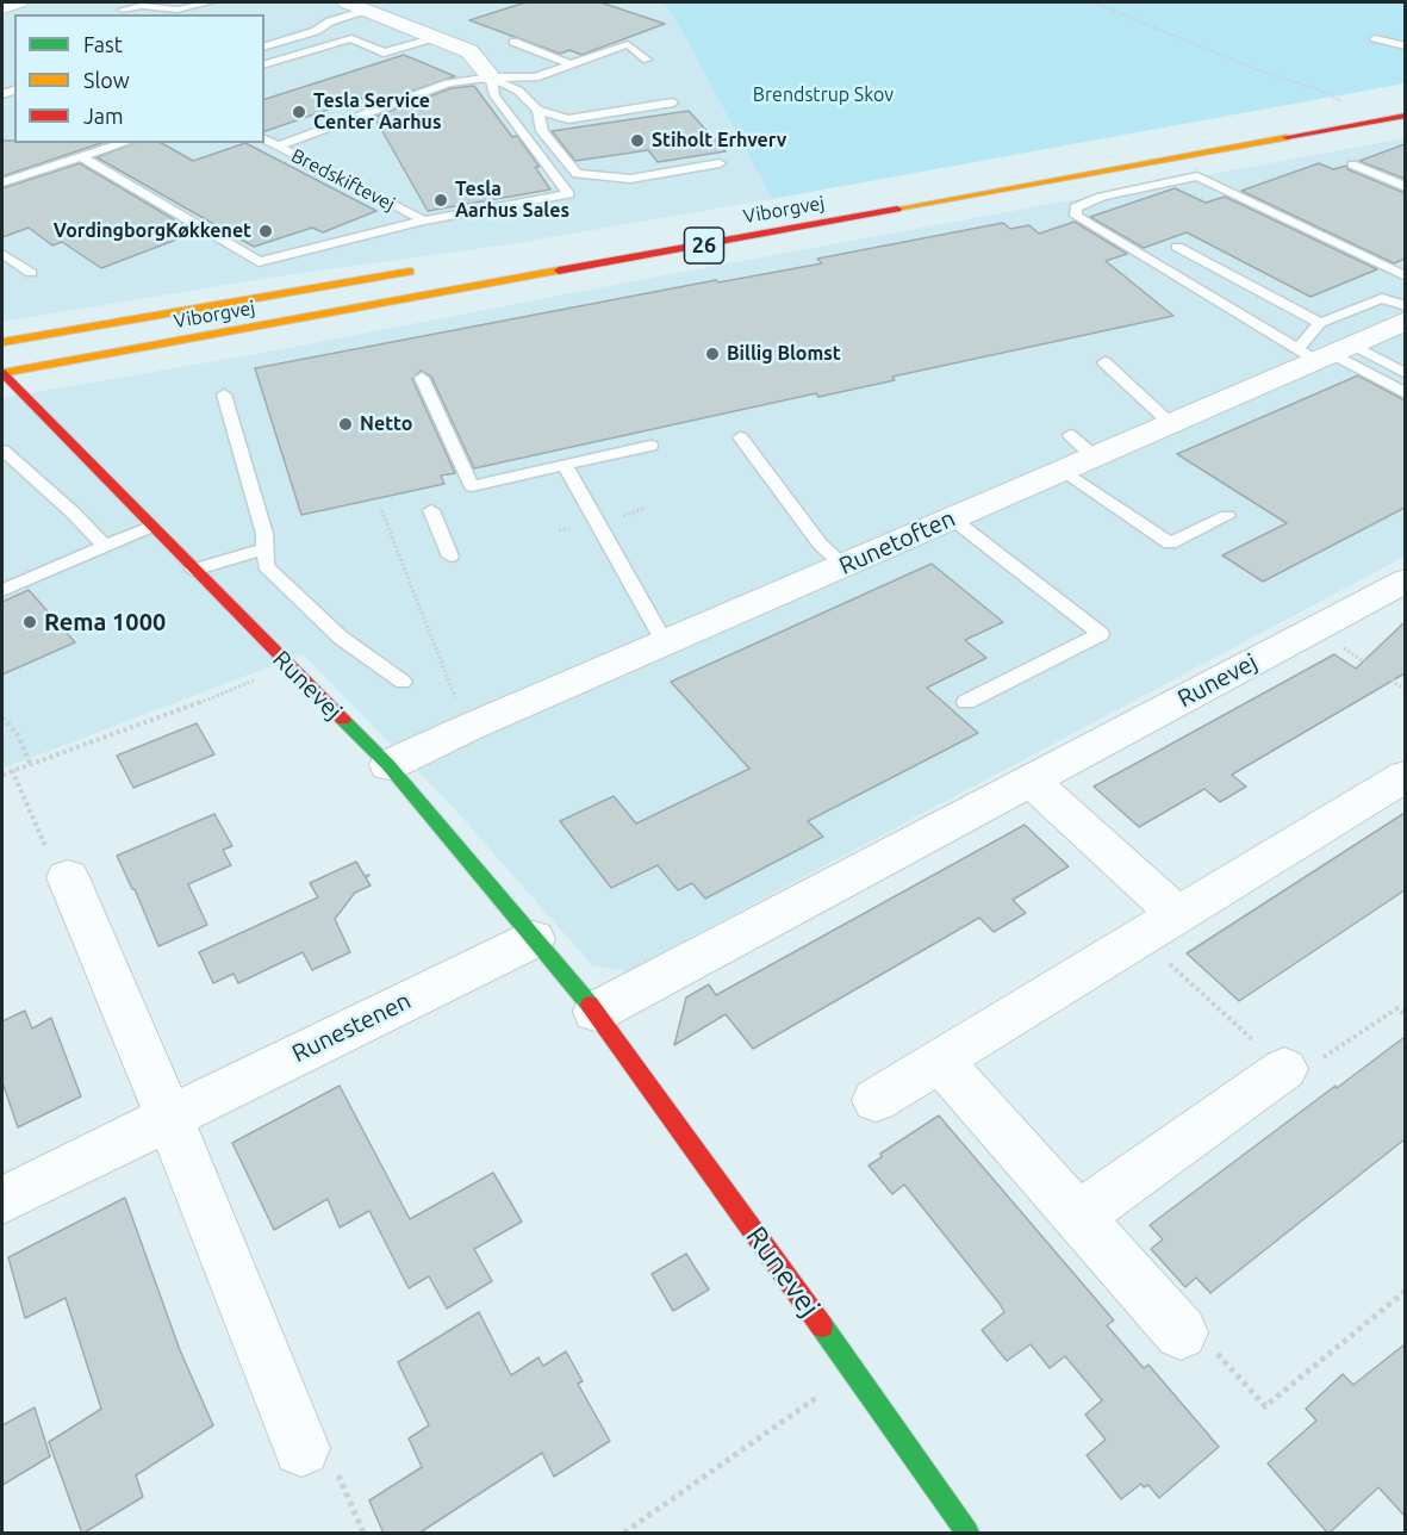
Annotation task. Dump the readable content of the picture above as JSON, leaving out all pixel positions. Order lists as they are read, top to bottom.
{
  "streets": {
    "main road": ["Viborgvej", "26", "Runevej"],
    "street": ["Runetoften", "Runestenen"],
    "lane": ["Bredskiftevej"]
  },
  "crossings": [
    ["Viborgvej", "Runevej"],
    ["Runetoften", "Runevej"],
    ["Runevej", "Runestenen"]
  ],
  "parks": ["Brendstrup Skov"],
  "places": [
    "Tesla Service Center Aarhus",
    "Stiholt Erhverv",
    "Tesla Aarhus Sales",
    "VordingborgKøkkenet",
    "Billig Blomst",
    "Netto",
    "Rema 1000"
  ],
  "legend": ["Fast", "Slow", "Jam"]
}
